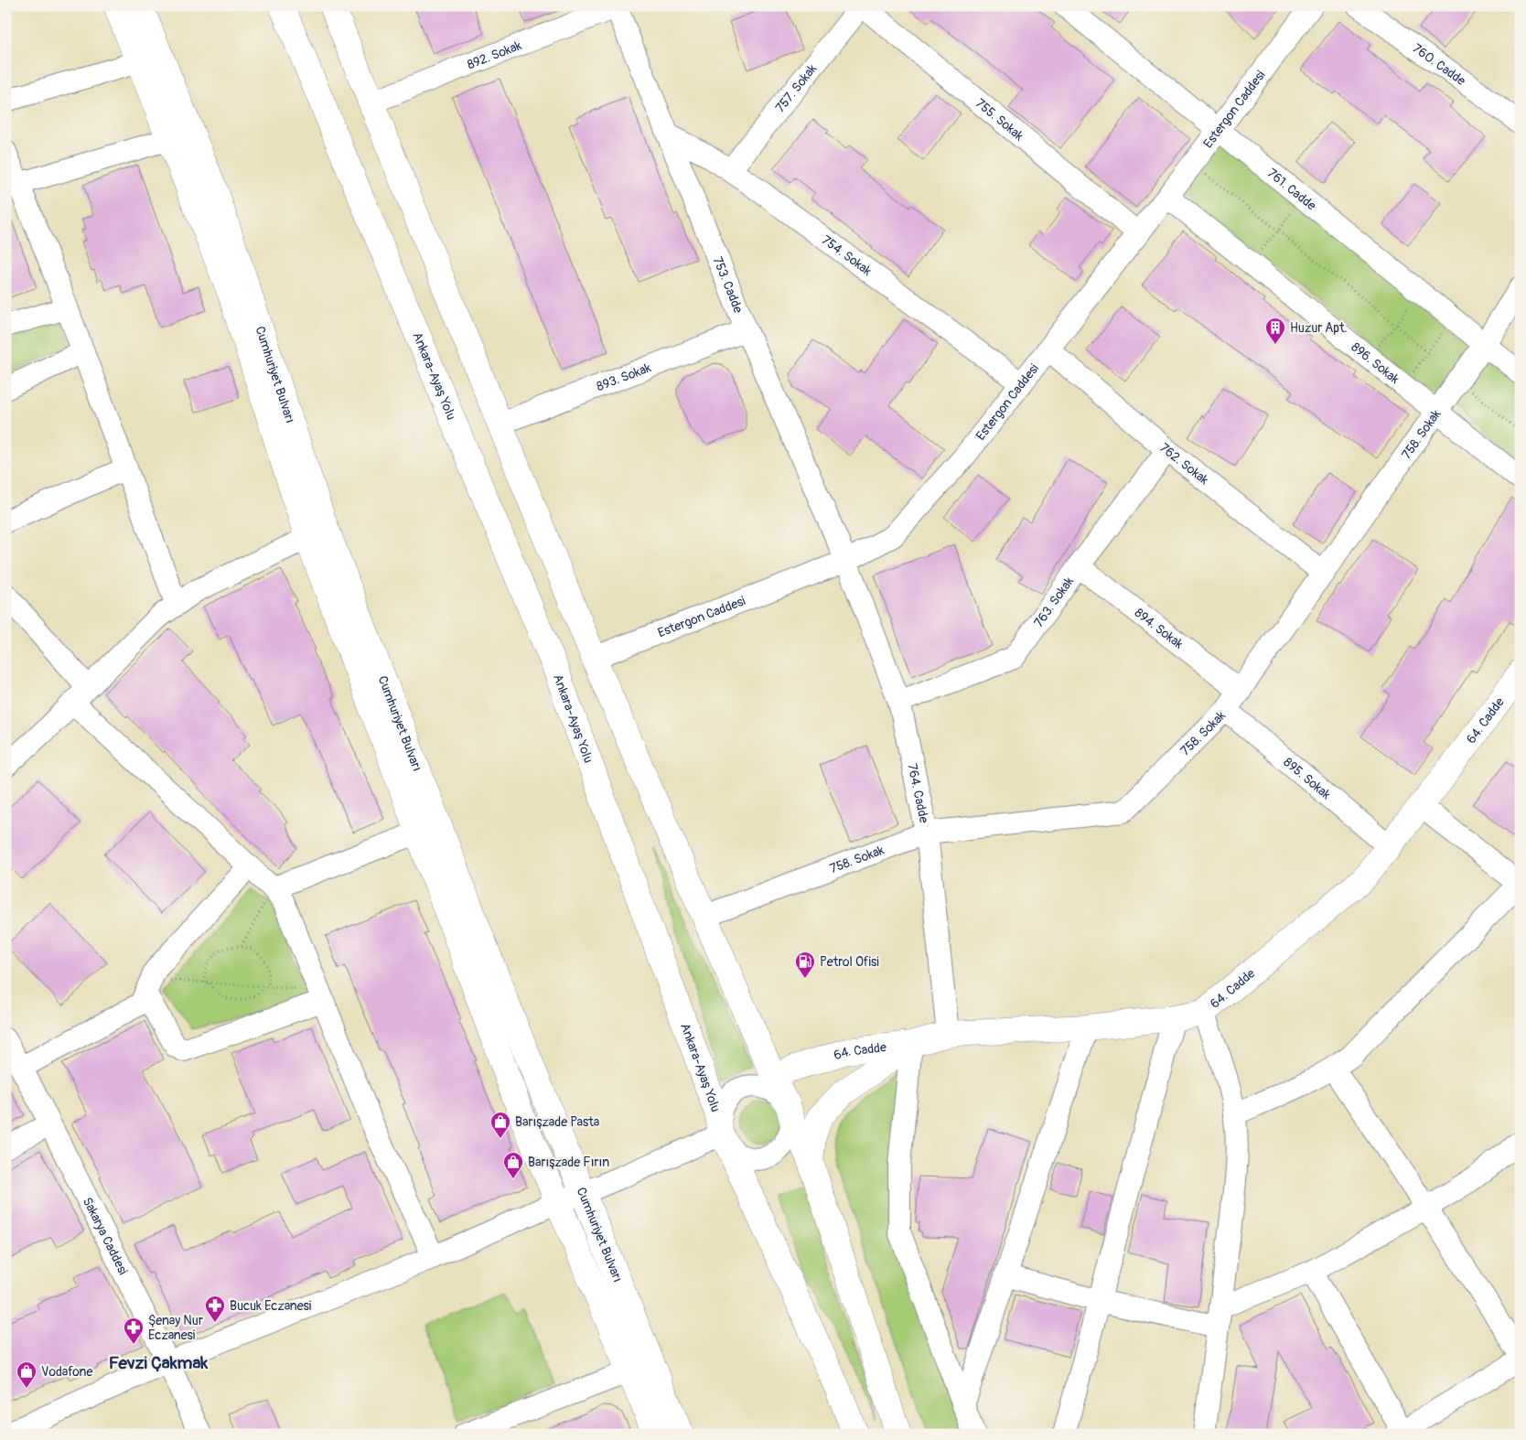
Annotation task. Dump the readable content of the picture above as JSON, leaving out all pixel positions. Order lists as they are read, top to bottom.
{
  "streets": {
    "main road": ["Cumhuriyet Bulvarı", "Ankara-Ayaş Yolu", "64. Cadde"],
    "street": [
      "892. Sokak",
      "760. Cadde",
      "757. Sokak",
      "Estergon Caddesi",
      "755. Sokak",
      "761. Cadde",
      "754. Sokak",
      "753. Cadde",
      "896. Sokak",
      "893. Sokak",
      "758. Sokak",
      "762. Sokak",
      "763. Sokak",
      "894. Sokak",
      "895. Sokak",
      "764. Cadde",
      "Sakarya Caddesi"
    ]
  },
  "crossings": [
    ["892. Sokak", "753. Cadde"],
    ["757. Sokak", "755. Sokak"],
    ["757. Sokak", "754. Sokak"],
    ["Estergon Caddesi", "755. Sokak"],
    ["Estergon Caddesi", "761. Cadde"],
    ["Estergon Caddesi", "754. Sokak"],
    ["Estergon Caddesi", "753. Cadde"],
    ["Estergon Caddesi", "896. Sokak"],
    ["Estergon Caddesi", "762. Sokak"],
    ["Estergon Caddesi", "764. Cadde"],
    ["761. Cadde", "758. Sokak"],
    ["754. Sokak", "753. Cadde"],
    ["753. Cadde", "893. Sokak"],
    ["753. Cadde", "764. Cadde"],
    ["896. Sokak", "758. Sokak"],
    ["Ankara-Ayaş Yolu", "64. Cadde"],
    ["758. Sokak", "762. Sokak"],
    ["758. Sokak", "894. Sokak"],
    ["758. Sokak", "895. Sokak"],
    ["758. Sokak", "764. Cadde"],
    ["762. Sokak", "763. Sokak"],
    ["763. Sokak", "894. Sokak"],
    ["763. Sokak", "764. Cadde"],
    ["64. Cadde", "895. Sokak"],
    ["64. Cadde", "764. Cadde"]
  ],
  "districts": ["Fevzi Çakmak"],
  "places": {
    "building": ["Huzur Apt."],
    "fuel station": ["Petrol Ofisi"],
    "shop": ["Barışzade Pasta", "Barışzade Fırın", "Vodafone"],
    "pharmacy": ["Bucuk Eczanesi", "Şenay Nur Eczanesi"]
  }
}
